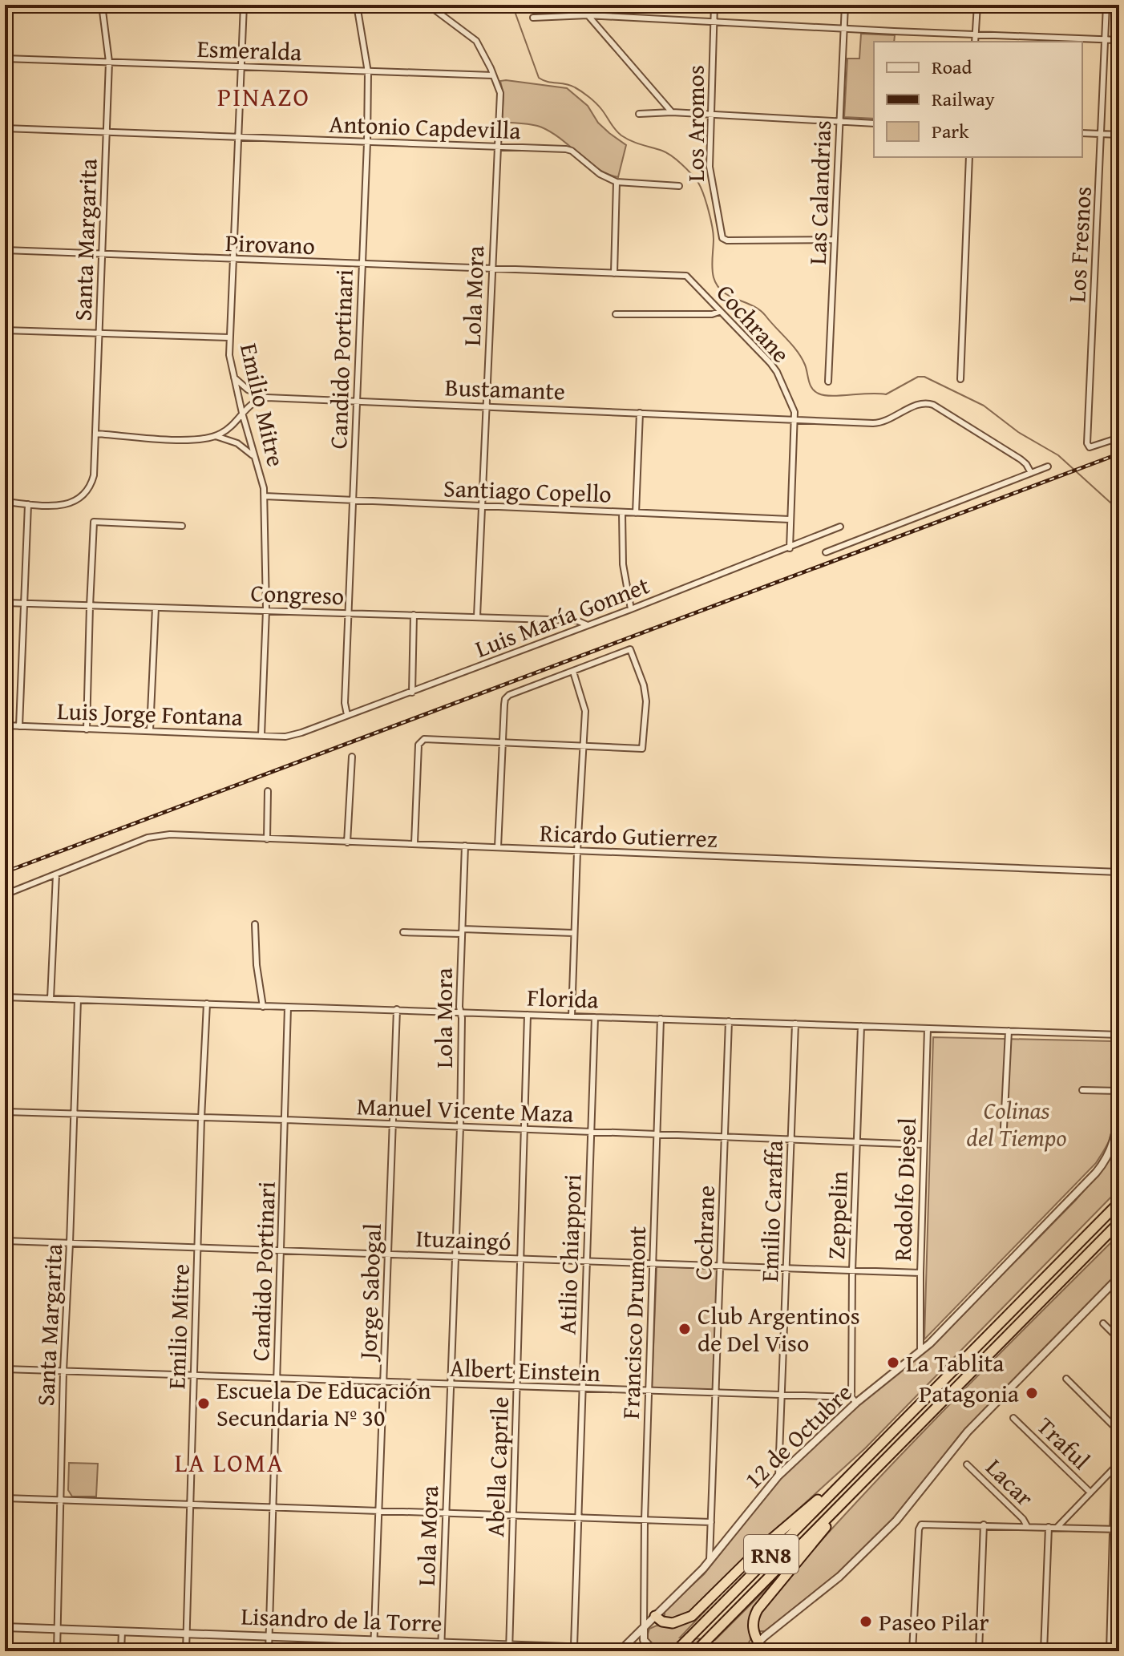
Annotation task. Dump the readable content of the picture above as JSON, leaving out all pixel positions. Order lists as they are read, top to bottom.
{
  "streets": {
    "highway": ["RN8"],
    "street": [
      "Esmeralda",
      "Los Aromos",
      "Antonio Capdevilla",
      "Las Calandrias",
      "Santa Margarita",
      "Pirovano",
      "Los Fresnos",
      "Lola Mora",
      "Cochrane",
      "Candido Portinari",
      "Bustamante",
      "Emilio Mitre",
      "Santiago Copello",
      "Congreso",
      "Luis María Gonnet",
      "Luis Jorge Fontana",
      "Ricardo Gutierrez",
      "Florida",
      "Manuel Vicente Maza",
      "Rodolfo Diesel",
      "Emilio Caraffa",
      "Zeppelin",
      "Ituzaingó",
      "Atilio Chiappori",
      "Jorge Sabogal",
      "Francisco Drumont",
      "Albert Einstein",
      "12 de Octubre",
      "Traful",
      "Abella Caprile",
      "Lacar",
      "Lisandro de la Torre"
    ]
  },
  "crossings": [
    ["Esmeralda", "Santa Margarita"],
    ["Esmeralda", "Lola Mora"],
    ["Esmeralda", "Candido Portinari"],
    ["Esmeralda", "Emilio Mitre"],
    ["Los Aromos", "Las Calandrias"],
    ["Antonio Capdevilla", "Santa Margarita"],
    ["Antonio Capdevilla", "Lola Mora"],
    ["Antonio Capdevilla", "Candido Portinari"],
    ["Antonio Capdevilla", "Emilio Mitre"],
    ["Santa Margarita", "Pirovano"],
    ["Santa Margarita", "Florida"],
    ["Santa Margarita", "Manuel Vicente Maza"],
    ["Santa Margarita", "Ituzaingó"],
    ["Santa Margarita", "Albert Einstein"],
    ["Santa Margarita", "Lisandro de la Torre"],
    ["Pirovano", "Lola Mora"],
    ["Pirovano", "Cochrane"],
    ["Pirovano", "Candido Portinari"],
    ["Pirovano", "Emilio Mitre"],
    ["Lola Mora", "Bustamante"],
    ["Lola Mora", "Santiago Copello"],
    ["Lola Mora", "Congreso"],
    ["Lola Mora", "Ricardo Gutierrez"],
    ["Lola Mora", "Florida"],
    ["Lola Mora", "Manuel Vicente Maza"],
    ["Lola Mora", "Ituzaingó"],
    ["Lola Mora", "Albert Einstein"],
    ["Lola Mora", "Lisandro de la Torre"],
    ["Cochrane", "Bustamante"],
    ["Cochrane", "Santiago Copello"],
    ["Cochrane", "Luis María Gonnet"],
    ["Cochrane", "Florida"],
    ["Cochrane", "Manuel Vicente Maza"],
    ["Cochrane", "Ituzaingó"],
    ["Cochrane", "Albert Einstein"],
    ["Cochrane", "12 de Octubre"],
    ["Candido Portinari", "Bustamante"],
    ["Candido Portinari", "Santiago Copello"],
    ["Candido Portinari", "Congreso"],
    ["Candido Portinari", "Luis María Gonnet"],
    ["Candido Portinari", "Florida"],
    ["Candido Portinari", "Manuel Vicente Maza"],
    ["Candido Portinari", "Ituzaingó"],
    ["Candido Portinari", "Albert Einstein"],
    ["Candido Portinari", "Lisandro de la Torre"],
    ["Emilio Mitre", "Santiago Copello"],
    ["Emilio Mitre", "Congreso"],
    ["Emilio Mitre", "Luis Jorge Fontana"],
    ["Emilio Mitre", "Florida"],
    ["Emilio Mitre", "Manuel Vicente Maza"],
    ["Emilio Mitre", "Ituzaingó"],
    ["Emilio Mitre", "Albert Einstein"],
    ["Emilio Mitre", "Lisandro de la Torre"],
    ["Congreso", "Luis María Gonnet"],
    ["Luis María Gonnet", "Luis Jorge Fontana"],
    ["Florida", "Rodolfo Diesel"],
    ["Florida", "Emilio Caraffa"],
    ["Florida", "Zeppelin"],
    ["Florida", "Atilio Chiappori"],
    ["Florida", "Jorge Sabogal"],
    ["Florida", "Francisco Drumont"],
    ["Florida", "Abella Caprile"],
    ["Manuel Vicente Maza", "Rodolfo Diesel"],
    ["Manuel Vicente Maza", "Emilio Caraffa"],
    ["Manuel Vicente Maza", "Zeppelin"],
    ["Manuel Vicente Maza", "Atilio Chiappori"],
    ["Manuel Vicente Maza", "Jorge Sabogal"],
    ["Manuel Vicente Maza", "Francisco Drumont"],
    ["Manuel Vicente Maza", "Abella Caprile"],
    ["Rodolfo Diesel", "Ituzaingó"],
    ["Rodolfo Diesel", "12 de Octubre"],
    ["Emilio Caraffa", "Ituzaingó"],
    ["Emilio Caraffa", "Albert Einstein"],
    ["Emilio Caraffa", "12 de Octubre"],
    ["Zeppelin", "Ituzaingó"],
    ["Zeppelin", "Albert Einstein"],
    ["Zeppelin", "12 de Octubre"],
    ["Ituzaingó", "Atilio Chiappori"],
    ["Ituzaingó", "Jorge Sabogal"],
    ["Ituzaingó", "Francisco Drumont"],
    ["Ituzaingó", "Abella Caprile"],
    ["Atilio Chiappori", "Albert Einstein"],
    ["Atilio Chiappori", "Lisandro de la Torre"],
    ["Jorge Sabogal", "Albert Einstein"],
    ["Jorge Sabogal", "Lisandro de la Torre"],
    ["Francisco Drumont", "Albert Einstein"],
    ["Francisco Drumont", "12 de Octubre"],
    ["Albert Einstein", "12 de Octubre"],
    ["Albert Einstein", "Abella Caprile"],
    ["12 de Octubre", "Lisandro de la Torre"],
    ["Abella Caprile", "Lisandro de la Torre"],
    ["RN8", "Lisandro de la Torre"]
  ],
  "districts": ["PINAZO", "LA LOMA"],
  "parks": ["Colinas del Tiempo"],
  "places": [
    "Club Argentinos de Del Viso",
    "La Tablita",
    "Patagonia",
    "Escuela De Educación Secundaria Nº 30",
    "Paseo Pilar"
  ],
  "legend": ["Road", "Railway", "Park"]
}
